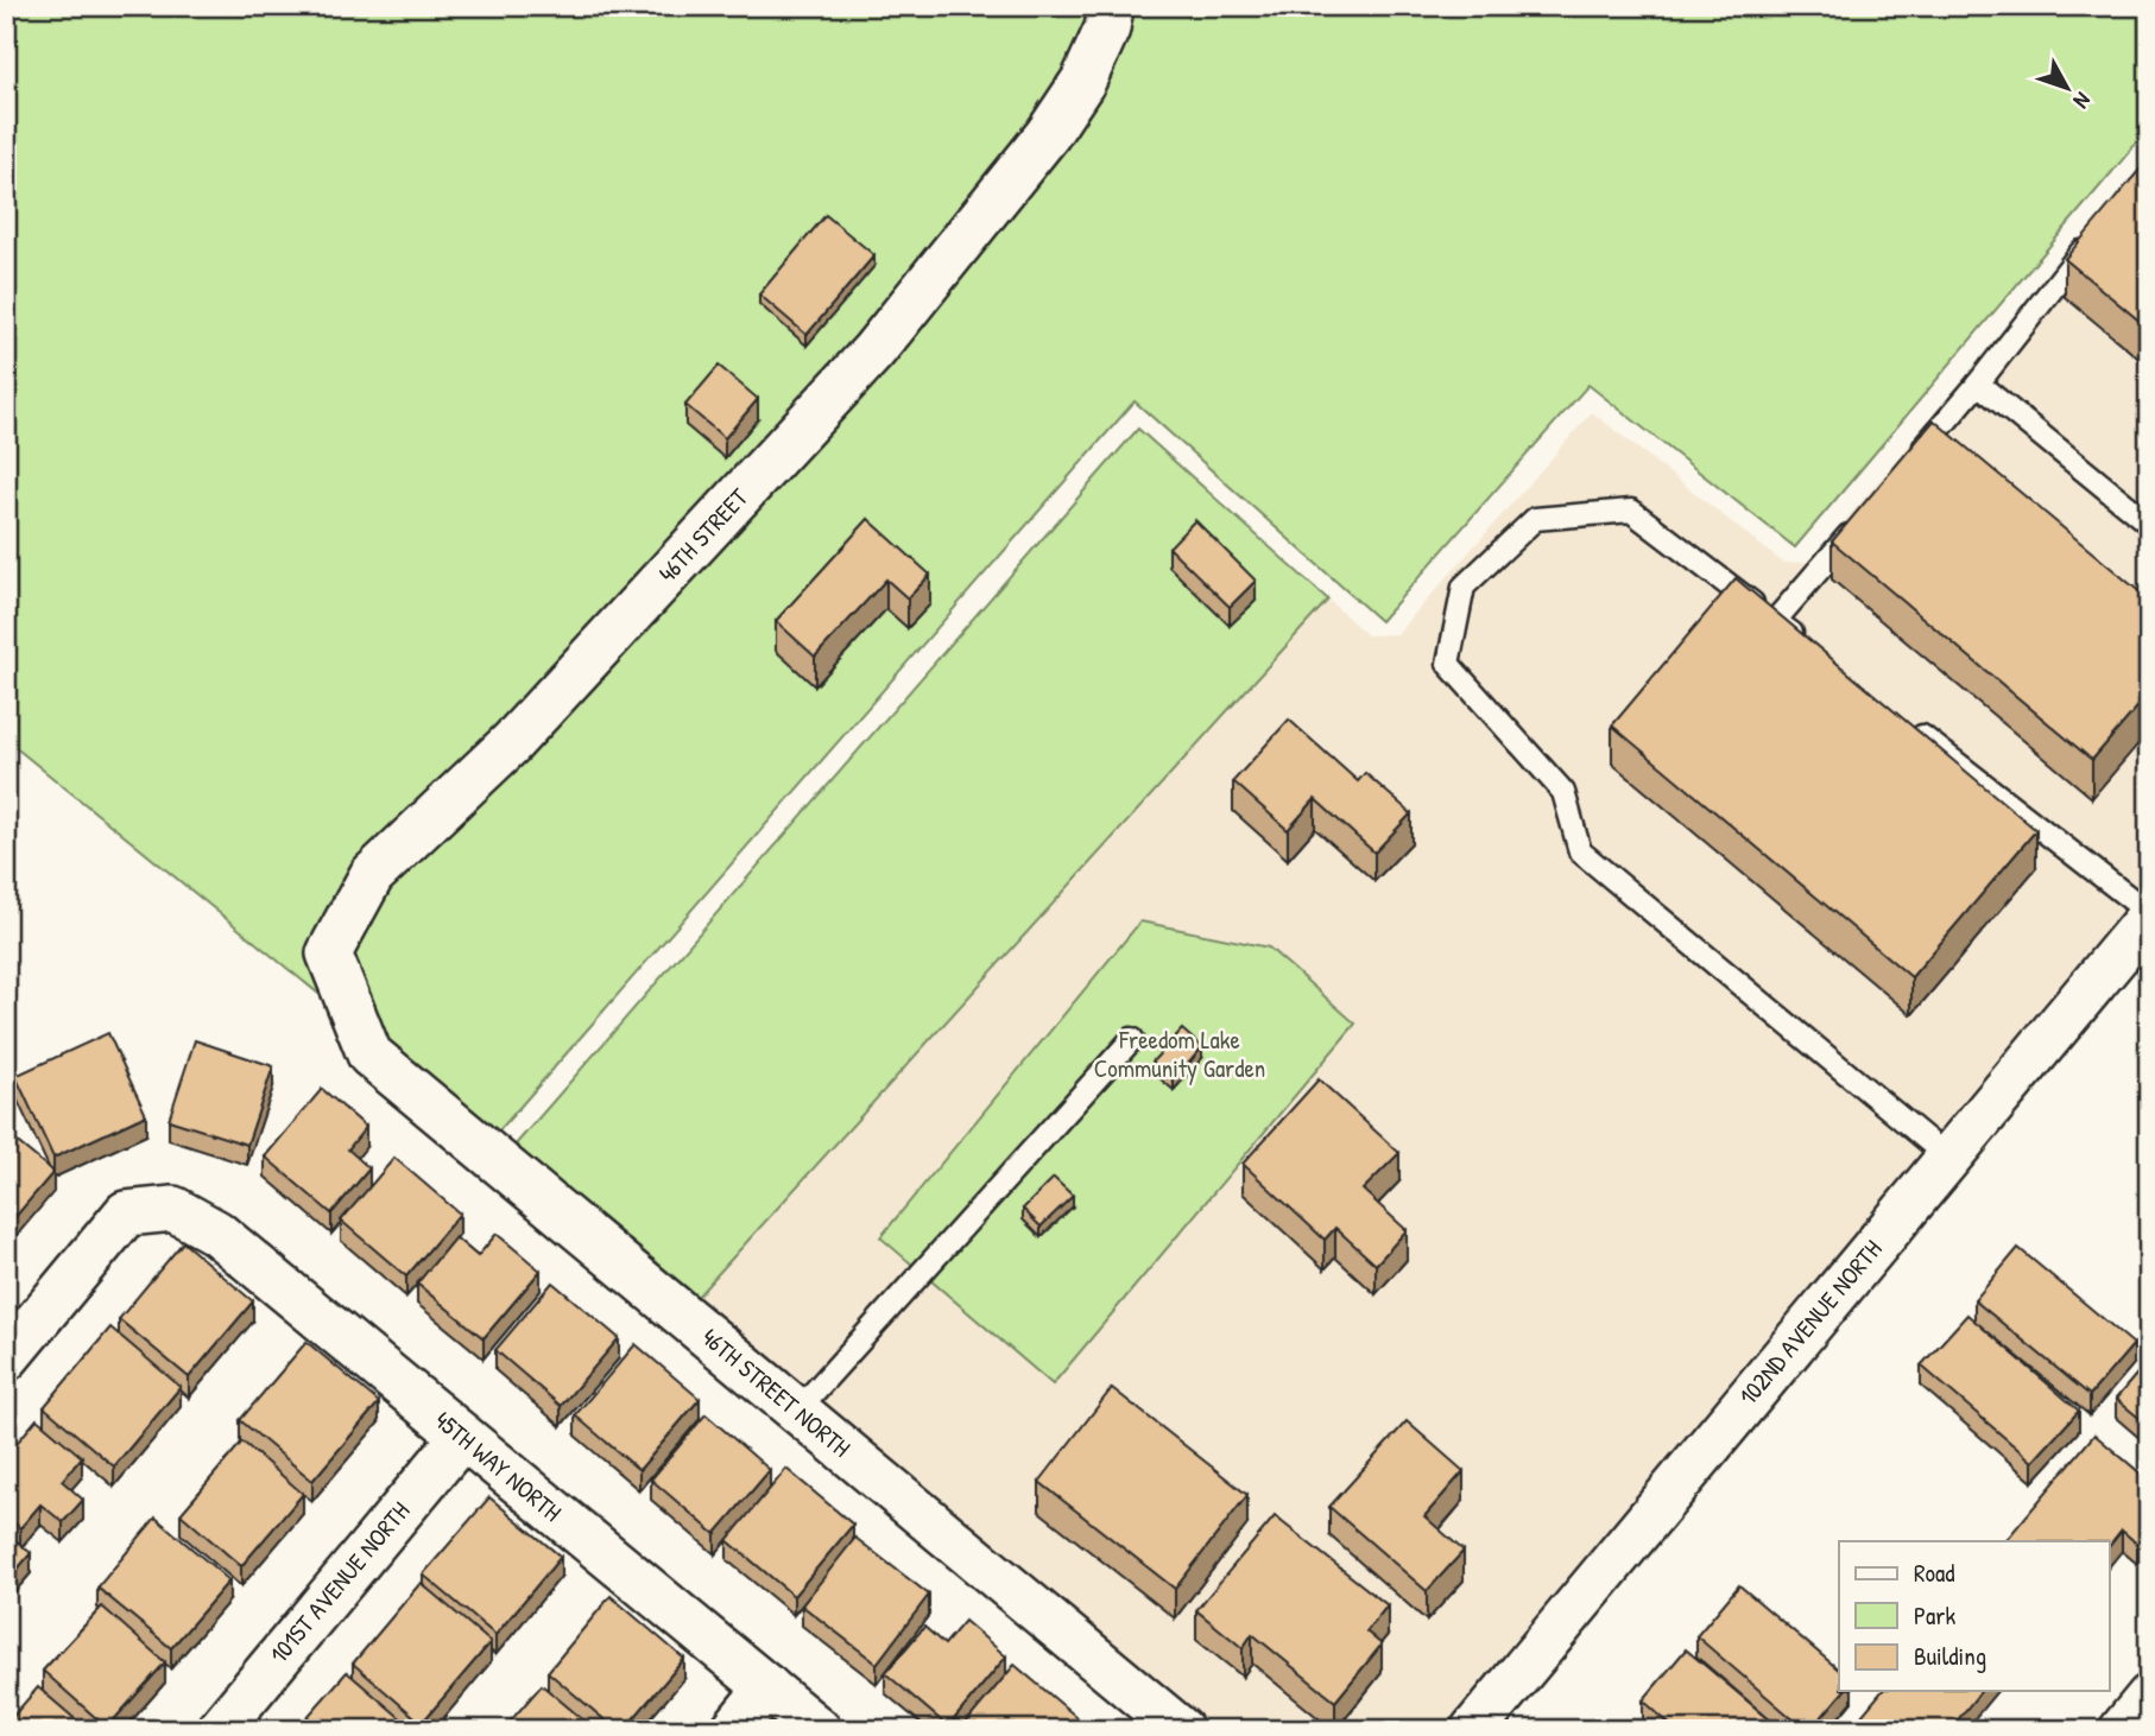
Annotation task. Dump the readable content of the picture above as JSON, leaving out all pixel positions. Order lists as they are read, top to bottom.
{
  "streets": {
    "street": [
      "46TH STREET",
      "102ND AVENUE NORTH",
      "46TH STREET NORTH",
      "45TH WAY NORTH",
      "101ST AVENUE NORTH"
    ]
  },
  "crossings": [
    ["46TH STREET", "46TH STREET NORTH"],
    ["45TH WAY NORTH", "101ST AVENUE NORTH"]
  ],
  "parks": ["Freedom Lake Community Garden"],
  "legend": ["Road", "Park", "Building"],
  "north": "bottom right"
}
